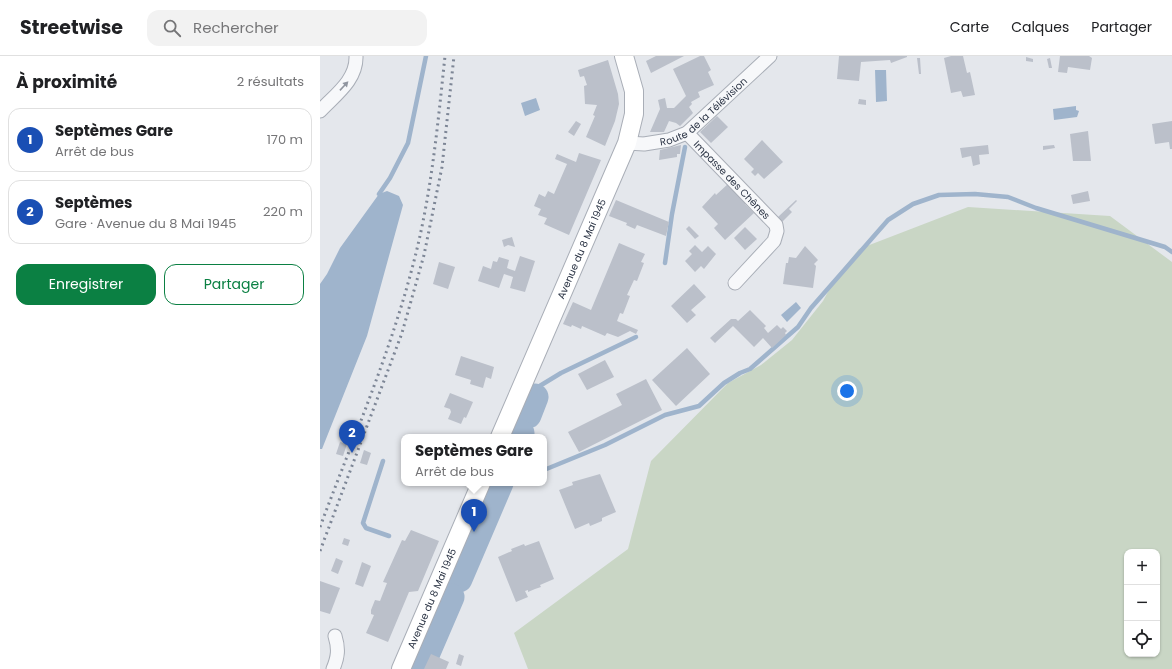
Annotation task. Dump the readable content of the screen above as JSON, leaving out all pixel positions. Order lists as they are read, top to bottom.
{
  "streets": {
    "main road": ["Avenue du 8 Mai 1945"],
    "street": ["Route de la Télévision", "Impasse des Chênes"]
  },
  "crossings": [
    ["Route de la Télévision", "Impasse des Chênes"],
    ["Route de la Télévision", "Avenue du 8 Mai 1945"]
  ],
  "page": {
    "header": "Streetwise",
    "search": "Rechercher",
    "nav": ["Carte", "Calques", "Partager"],
    "heading": ["À proximité", "2 résultats"],
    "list": [
      {
        "mark": "1",
        "name": "Septèmes Gare",
        "note": "Arrêt de bus",
        "value": "170 m"
      },
      {
        "mark": "2",
        "name": "Septèmes",
        "note": "Gare · Avenue du 8 Mai 1945",
        "value": "220 m"
      }
    ],
    "buttons": ["Enregistrer", "Partager"],
    "pins": ["2", "1"],
    "popup": ["Septèmes Gare", "Arrêt de bus"],
    "map_buttons": ["+", "−"]
  }
}
